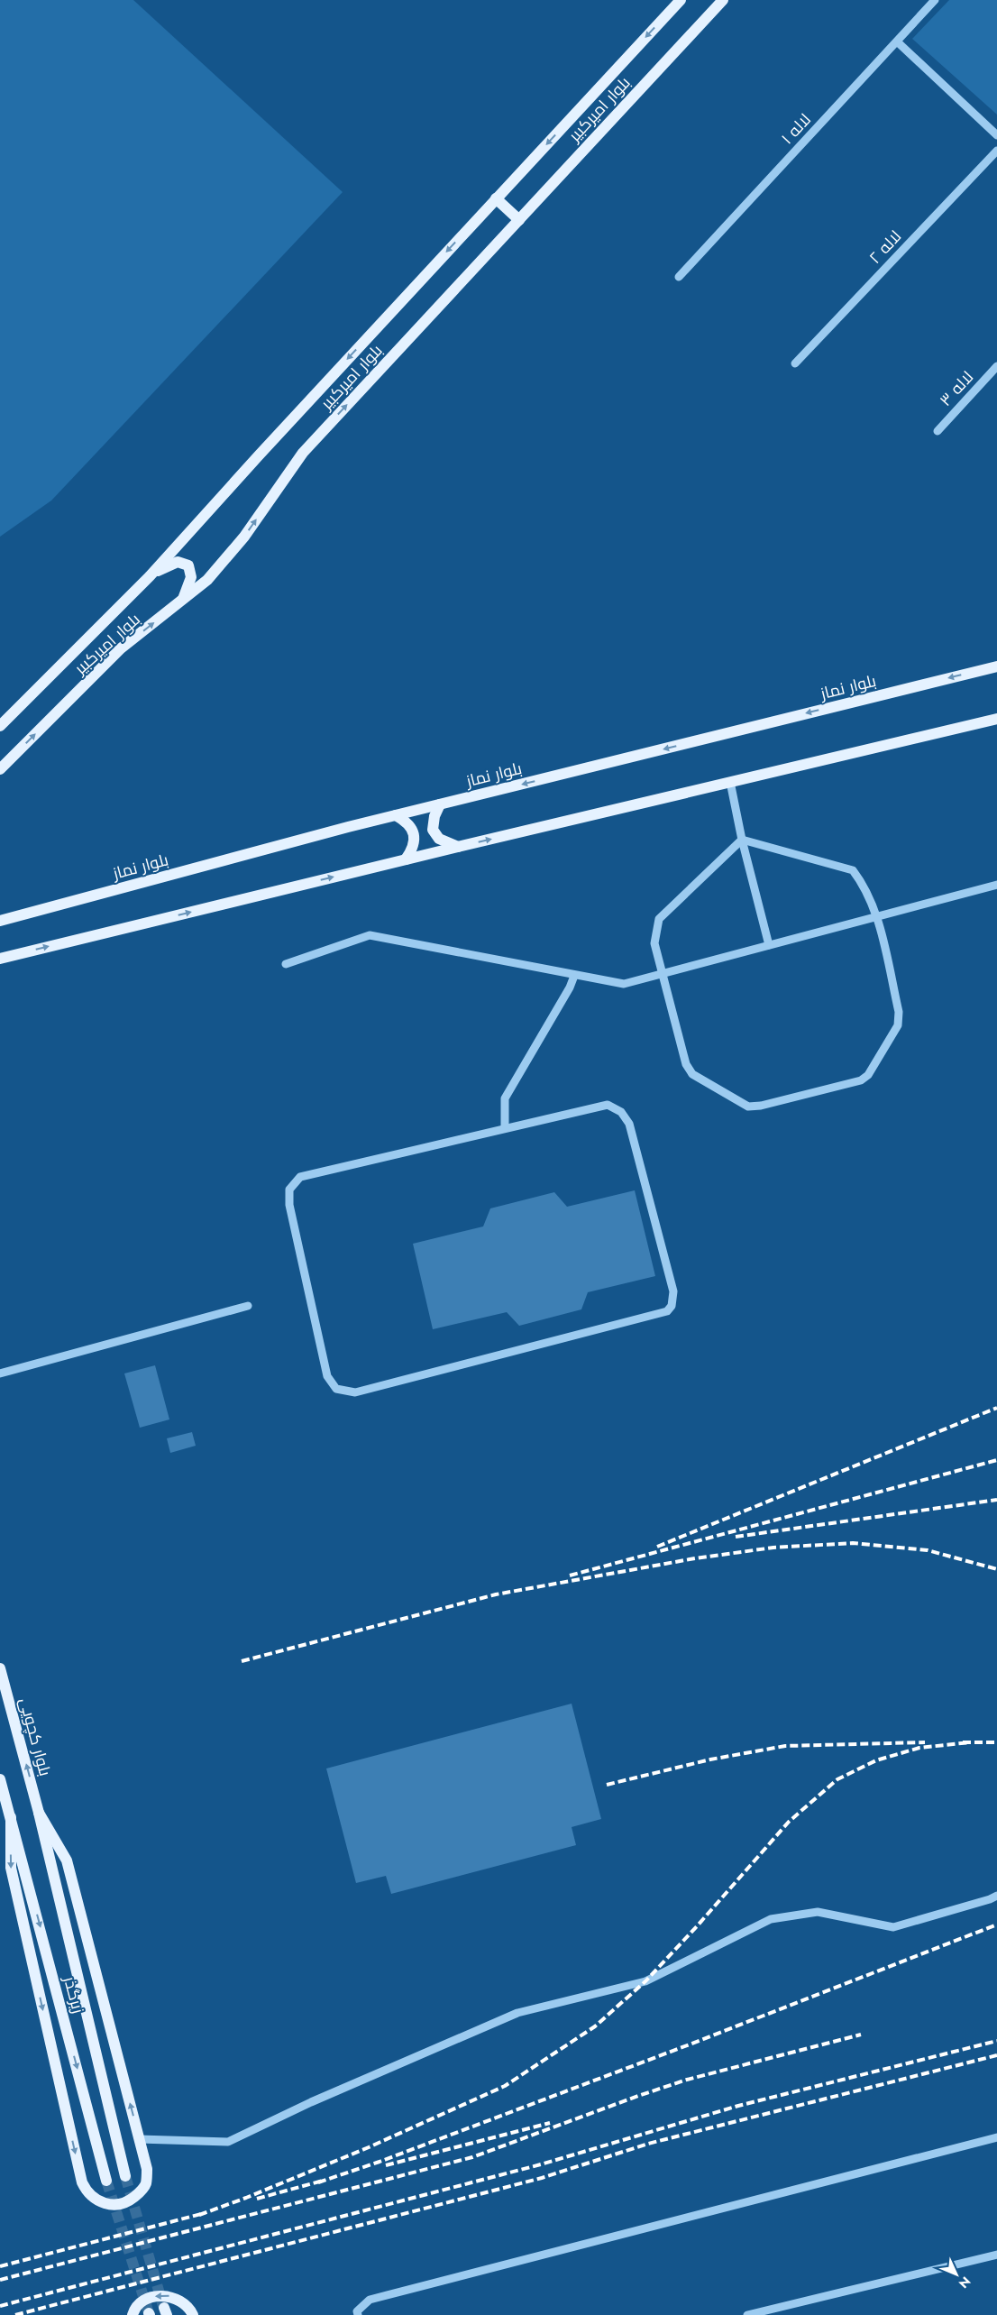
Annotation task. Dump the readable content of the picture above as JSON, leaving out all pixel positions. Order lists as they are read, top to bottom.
{
  "streets": {
    "main road": [
      "بلوار امیرکبیر",
      "بلوار نماز",
      "بلوار کچویی",
      "زیرگذر"
    ],
    "street": ["لاله ۱", "لاله ۲", "لاله ۳"]
  },
  "crossings": [
    ["بلوار کچویی", "زیرگذر"]
  ],
  "one_way": ["بلوار کچویی"],
  "north": "bottom right"
}
